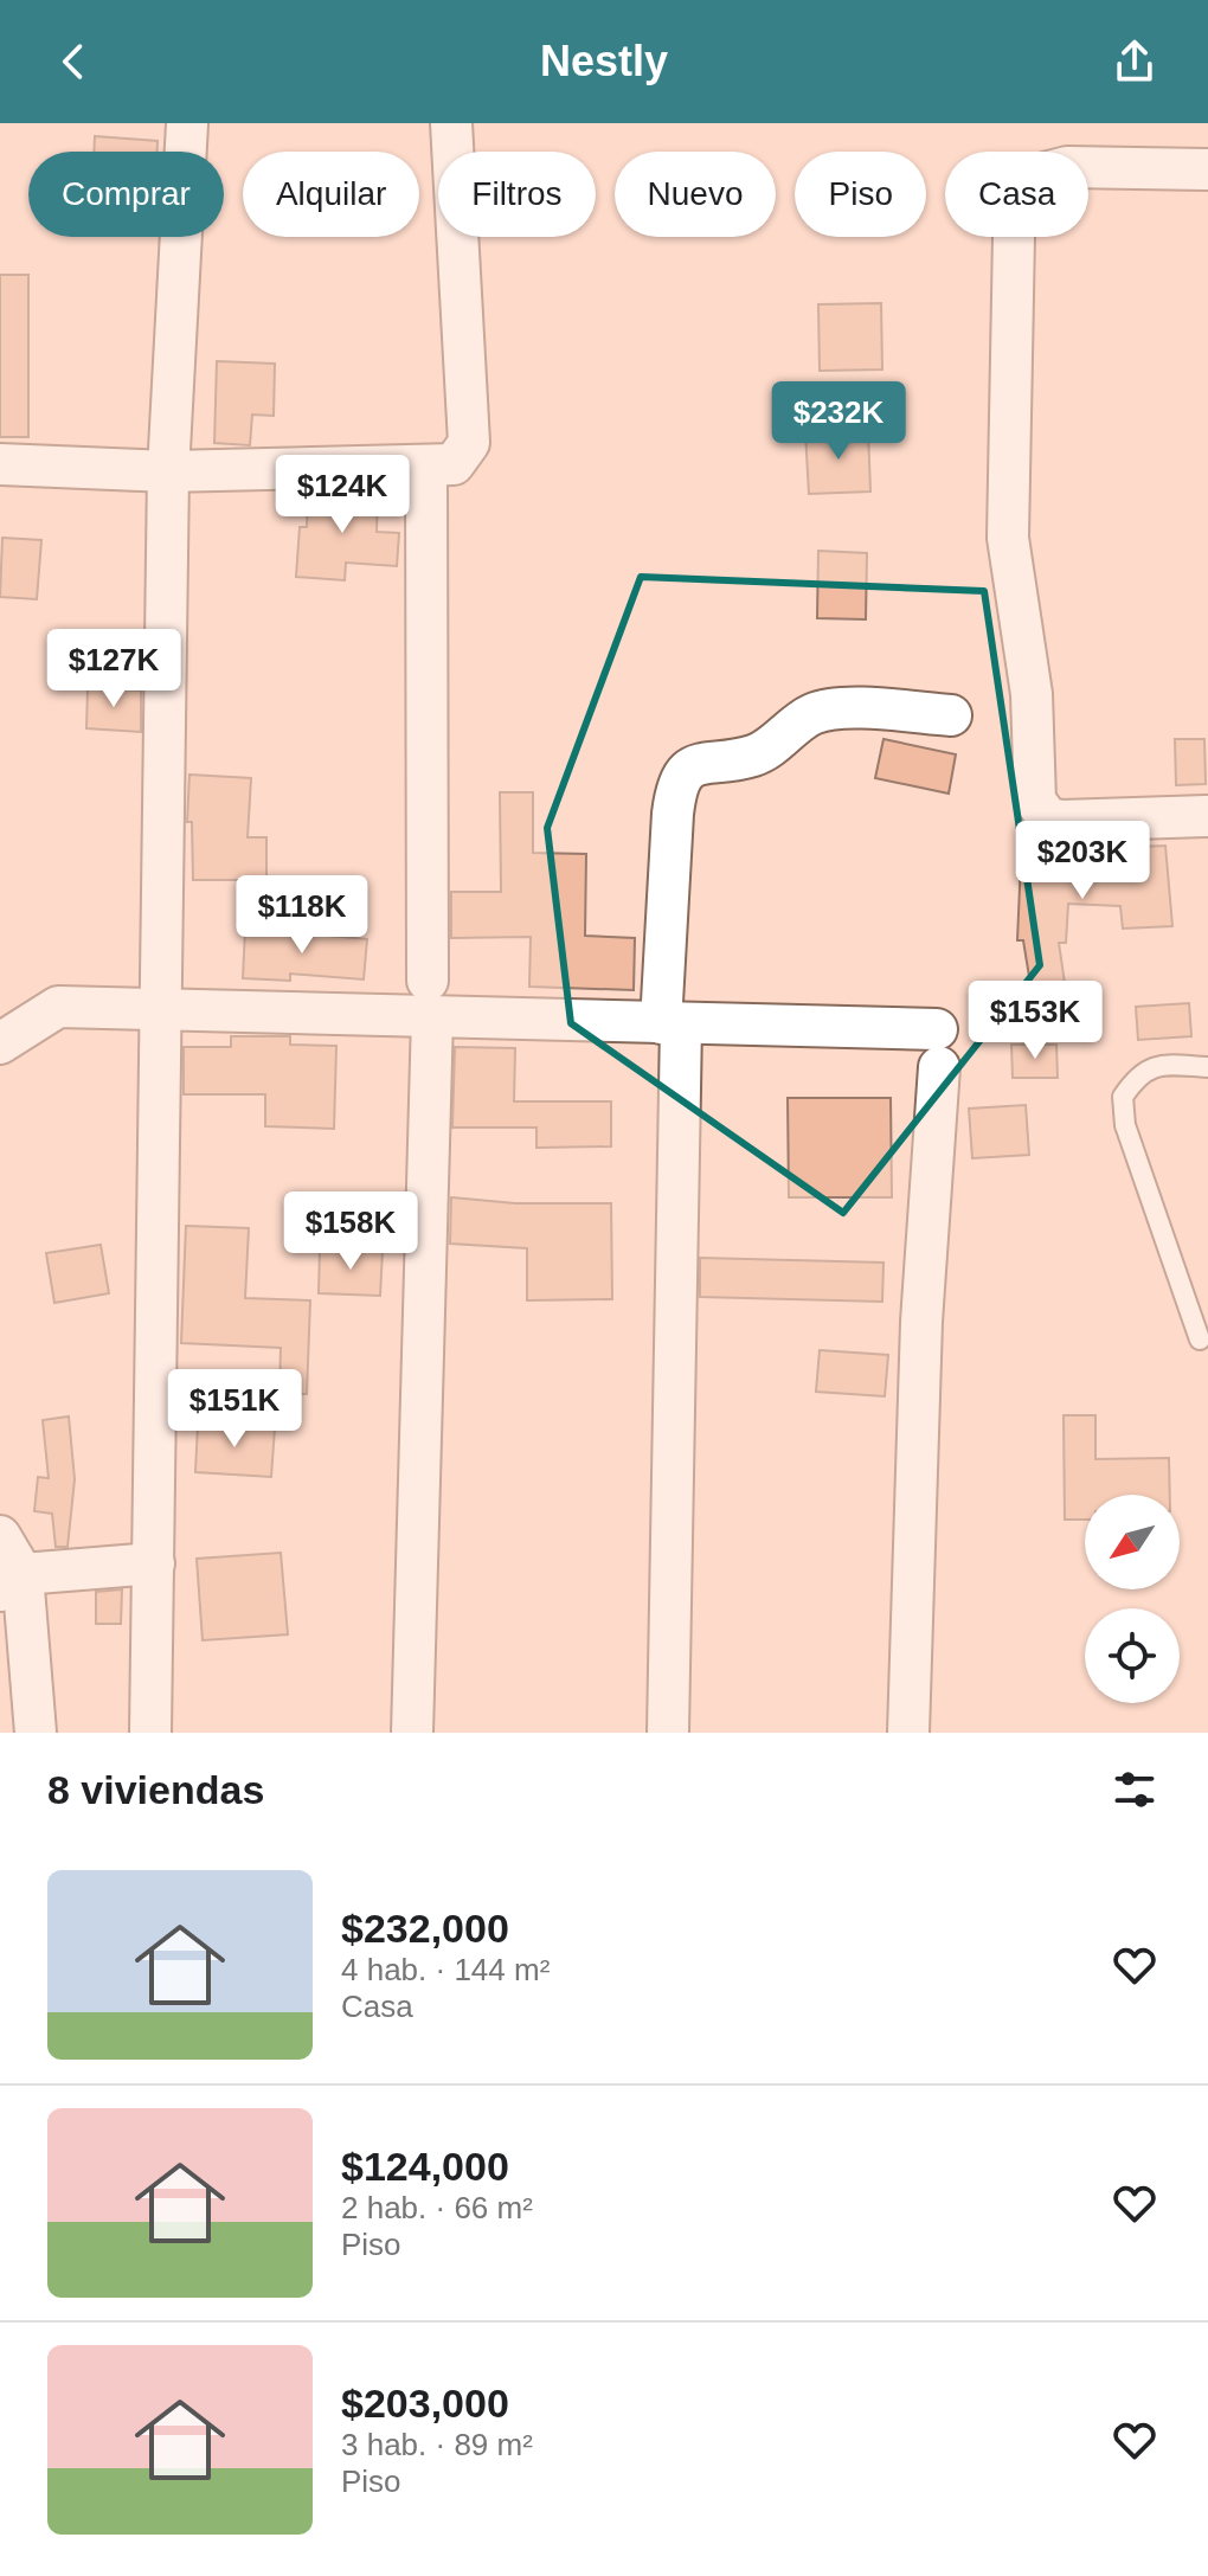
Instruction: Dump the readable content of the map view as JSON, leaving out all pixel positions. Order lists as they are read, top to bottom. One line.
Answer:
{"north":"bottom left","page":{"header":"Nestly","chip":["Comprar","Alquilar","Filtros","Nuevo","Piso","Casa"],"price":["$232K","$124K","$127K","$203K","$118K","$153K","$158K","$151K"],"heading":"8 viviendas","list":[{"name":"$232,000","note":"4 hab. · 144 m² · Casa"},{"name":"$124,000","note":"2 hab. · 66 m² · Piso"},{"name":"$203,000","note":"3 hab. · 89 m² · Piso"}]}}
